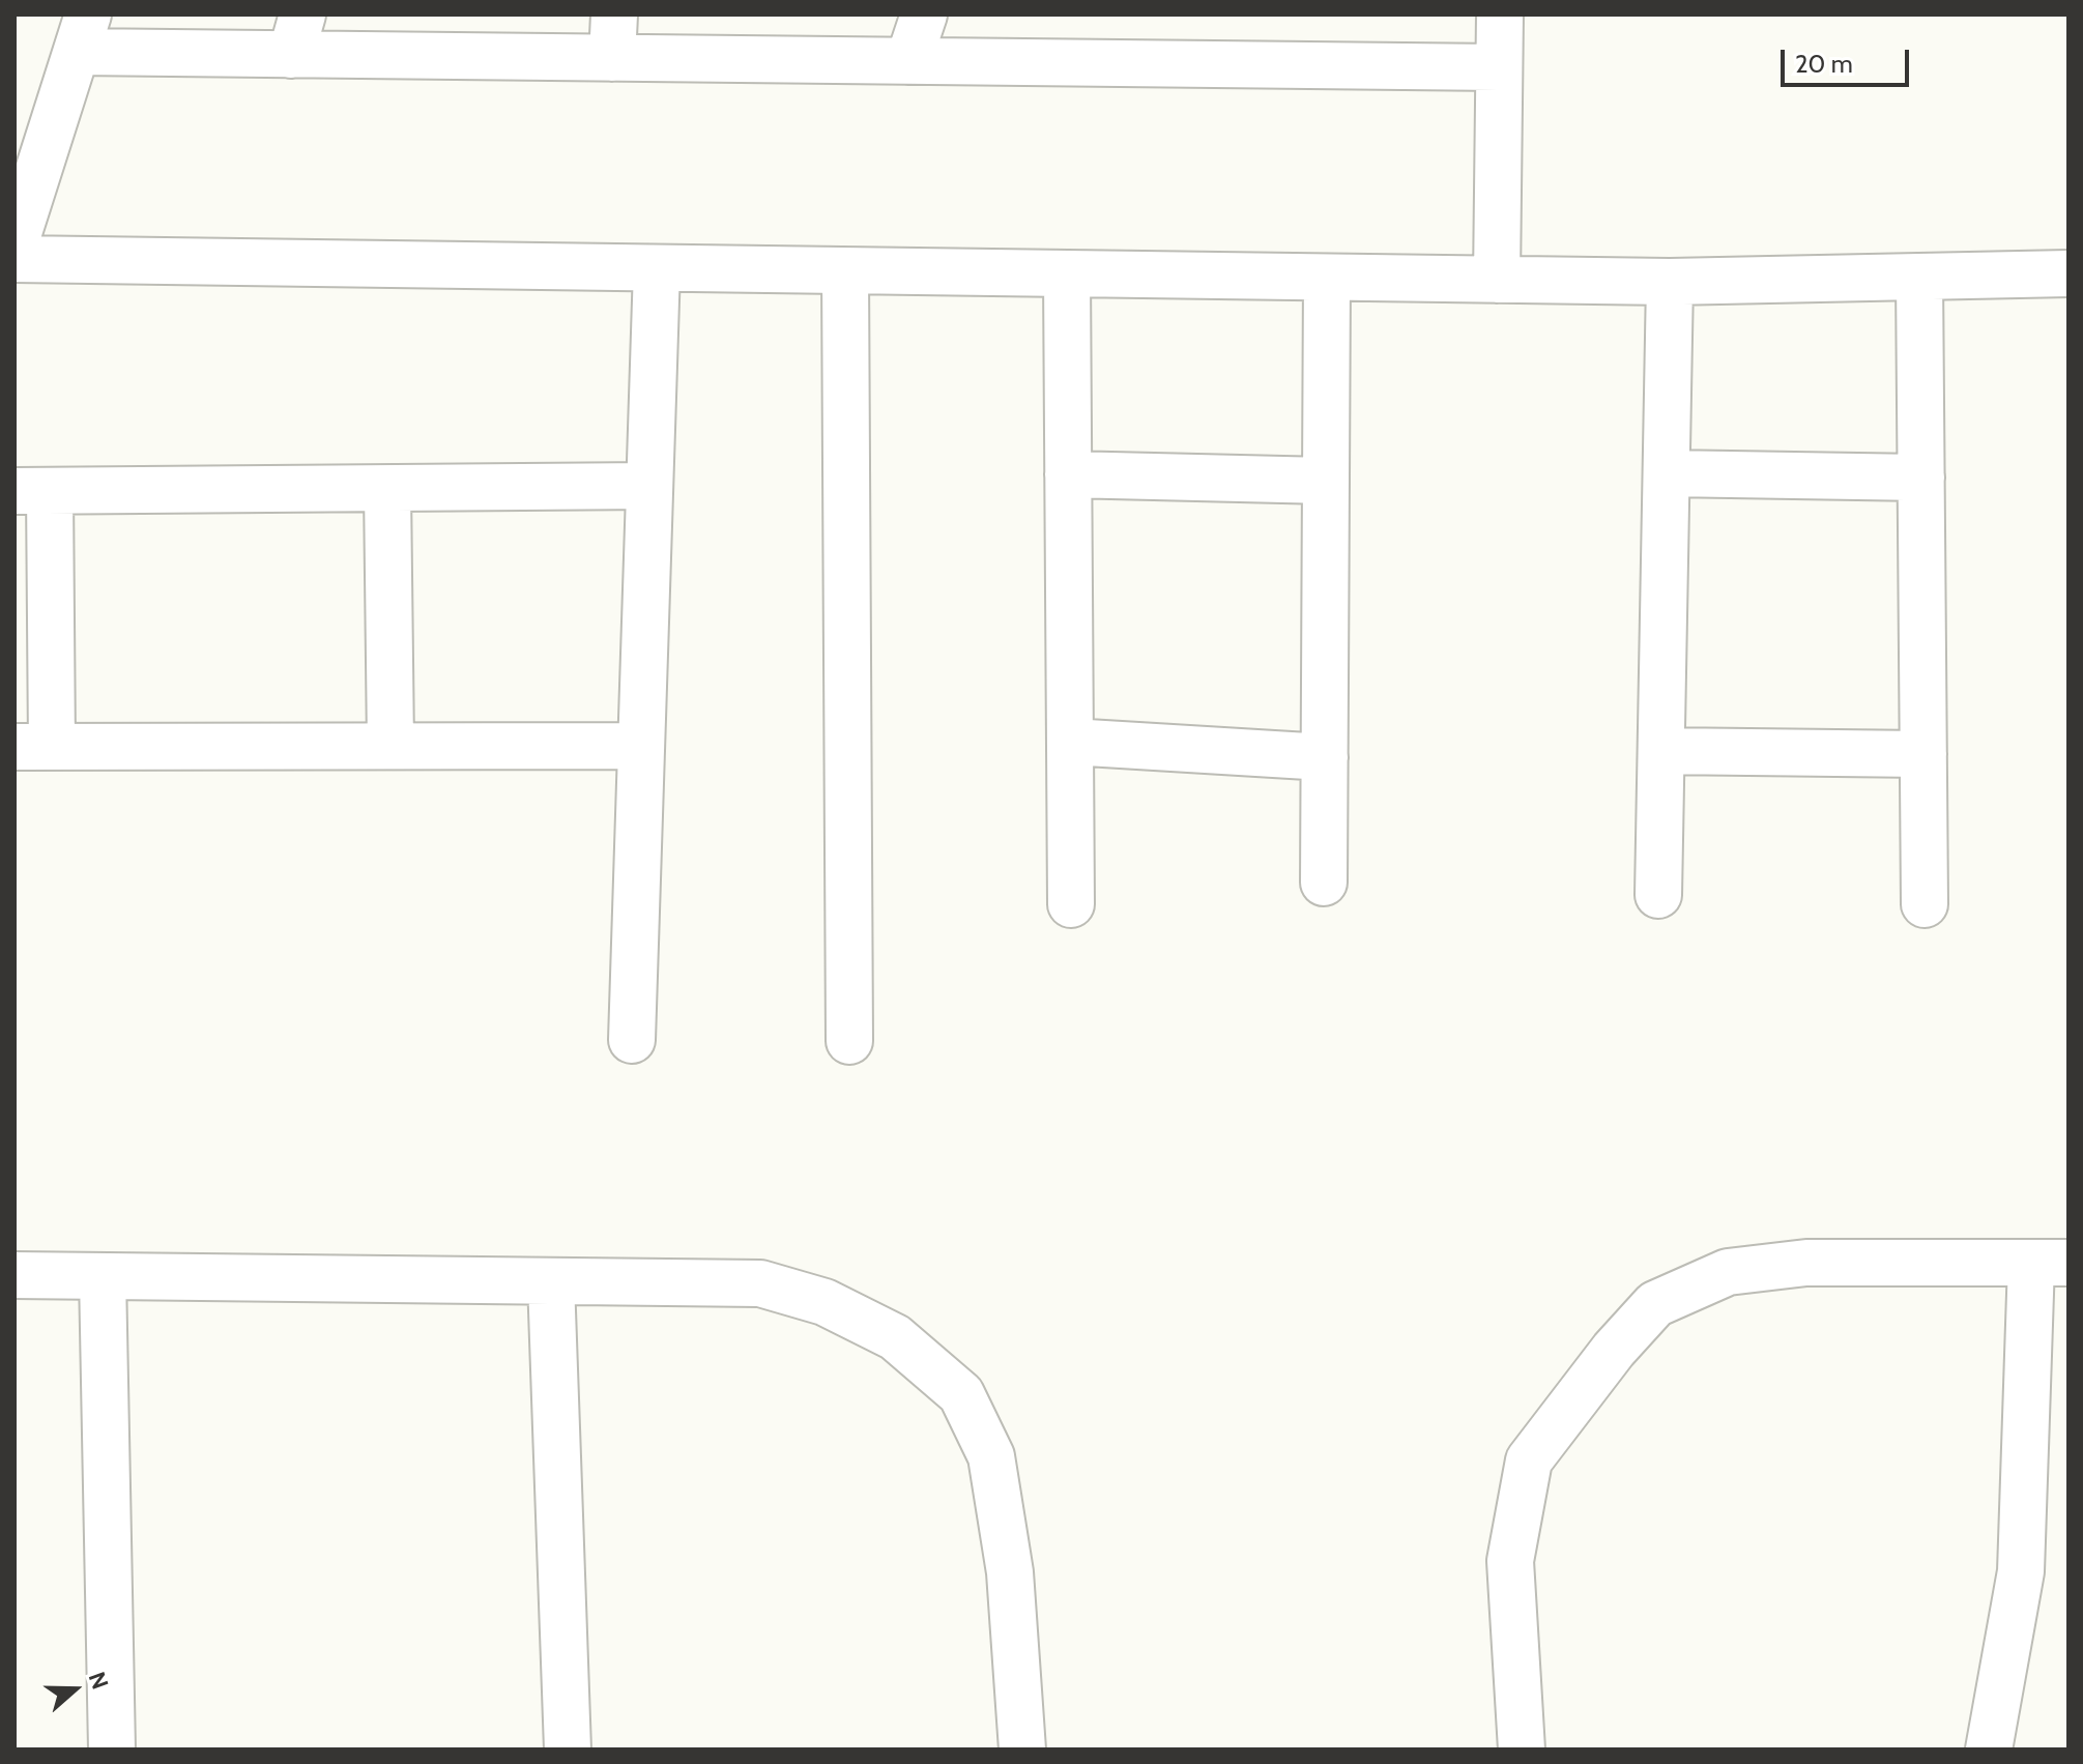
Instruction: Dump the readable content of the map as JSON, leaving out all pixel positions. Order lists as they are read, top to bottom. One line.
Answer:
{"scale_bar":"20 m","north":"right"}
